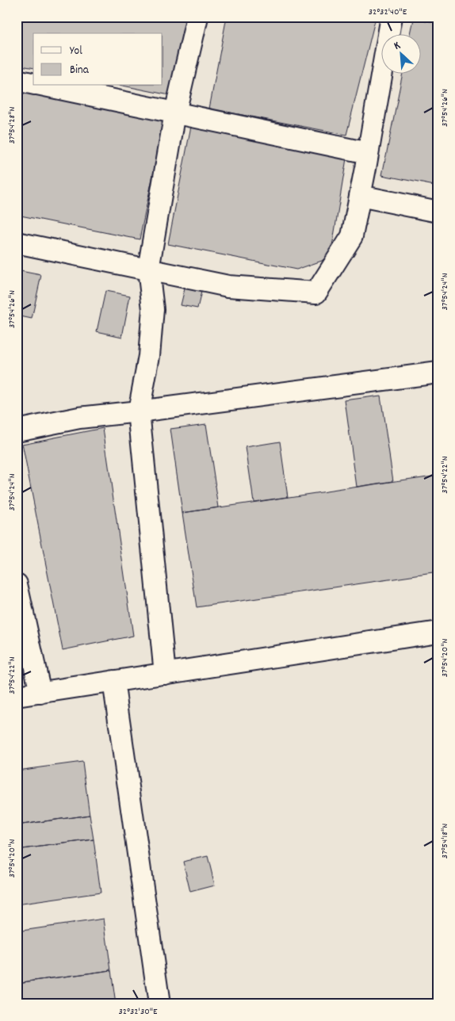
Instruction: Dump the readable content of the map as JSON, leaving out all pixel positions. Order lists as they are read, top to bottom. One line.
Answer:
{"legend":["Yol","Bina"],"north":"top left","coordinates":["32°32'40\"E","37°54'26\"N","37°54'28\"N","37°54'24\"N","37°54'22\"N","37°54'20\"N","37°54'18\"N","32°32'30\"E"]}
